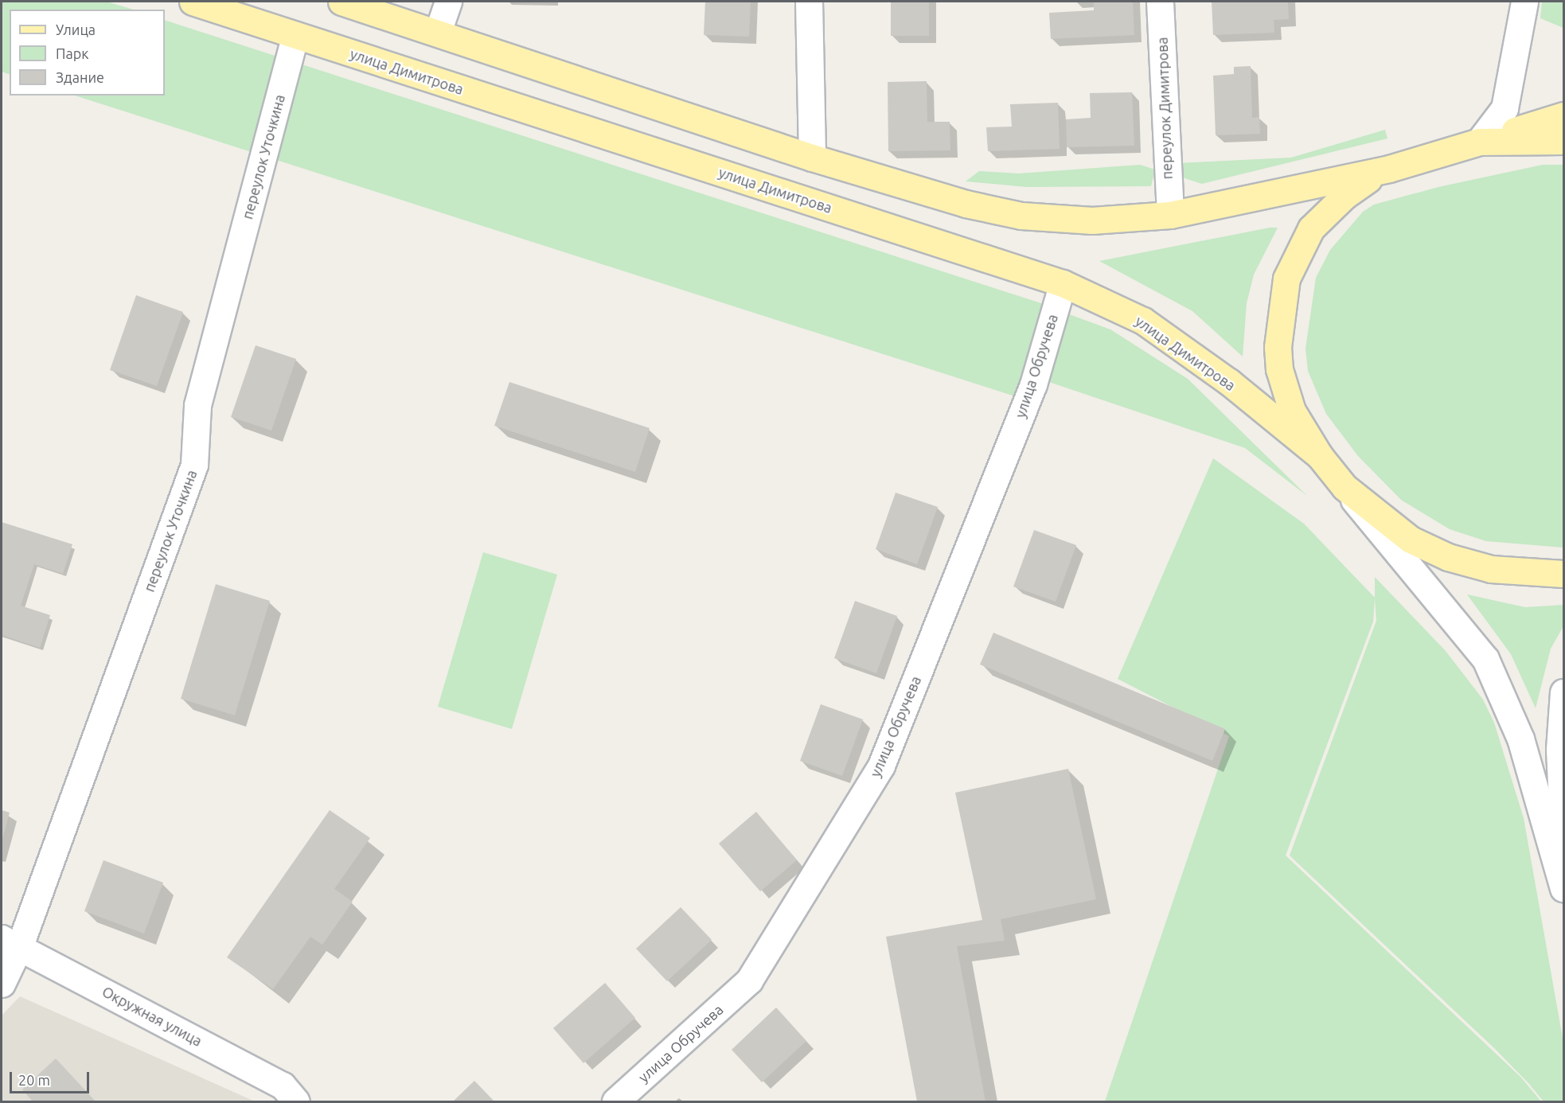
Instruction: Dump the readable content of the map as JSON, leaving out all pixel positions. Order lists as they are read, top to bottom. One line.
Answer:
{"streets":{"main road":["улица Димитрова"],"street":["переулок Димитрова","переулок Уточкина","улица Обручева","Окружная улица"]},"crossings":[["улица Димитрова","переулок Димитрова"],["улица Димитрова","переулок Уточкина"],["улица Димитрова","улица Обручева"],["переулок Уточкина","Окружная улица"]],"legend":["Улица","Парк","Здание"],"scale_bar":"20 m"}
